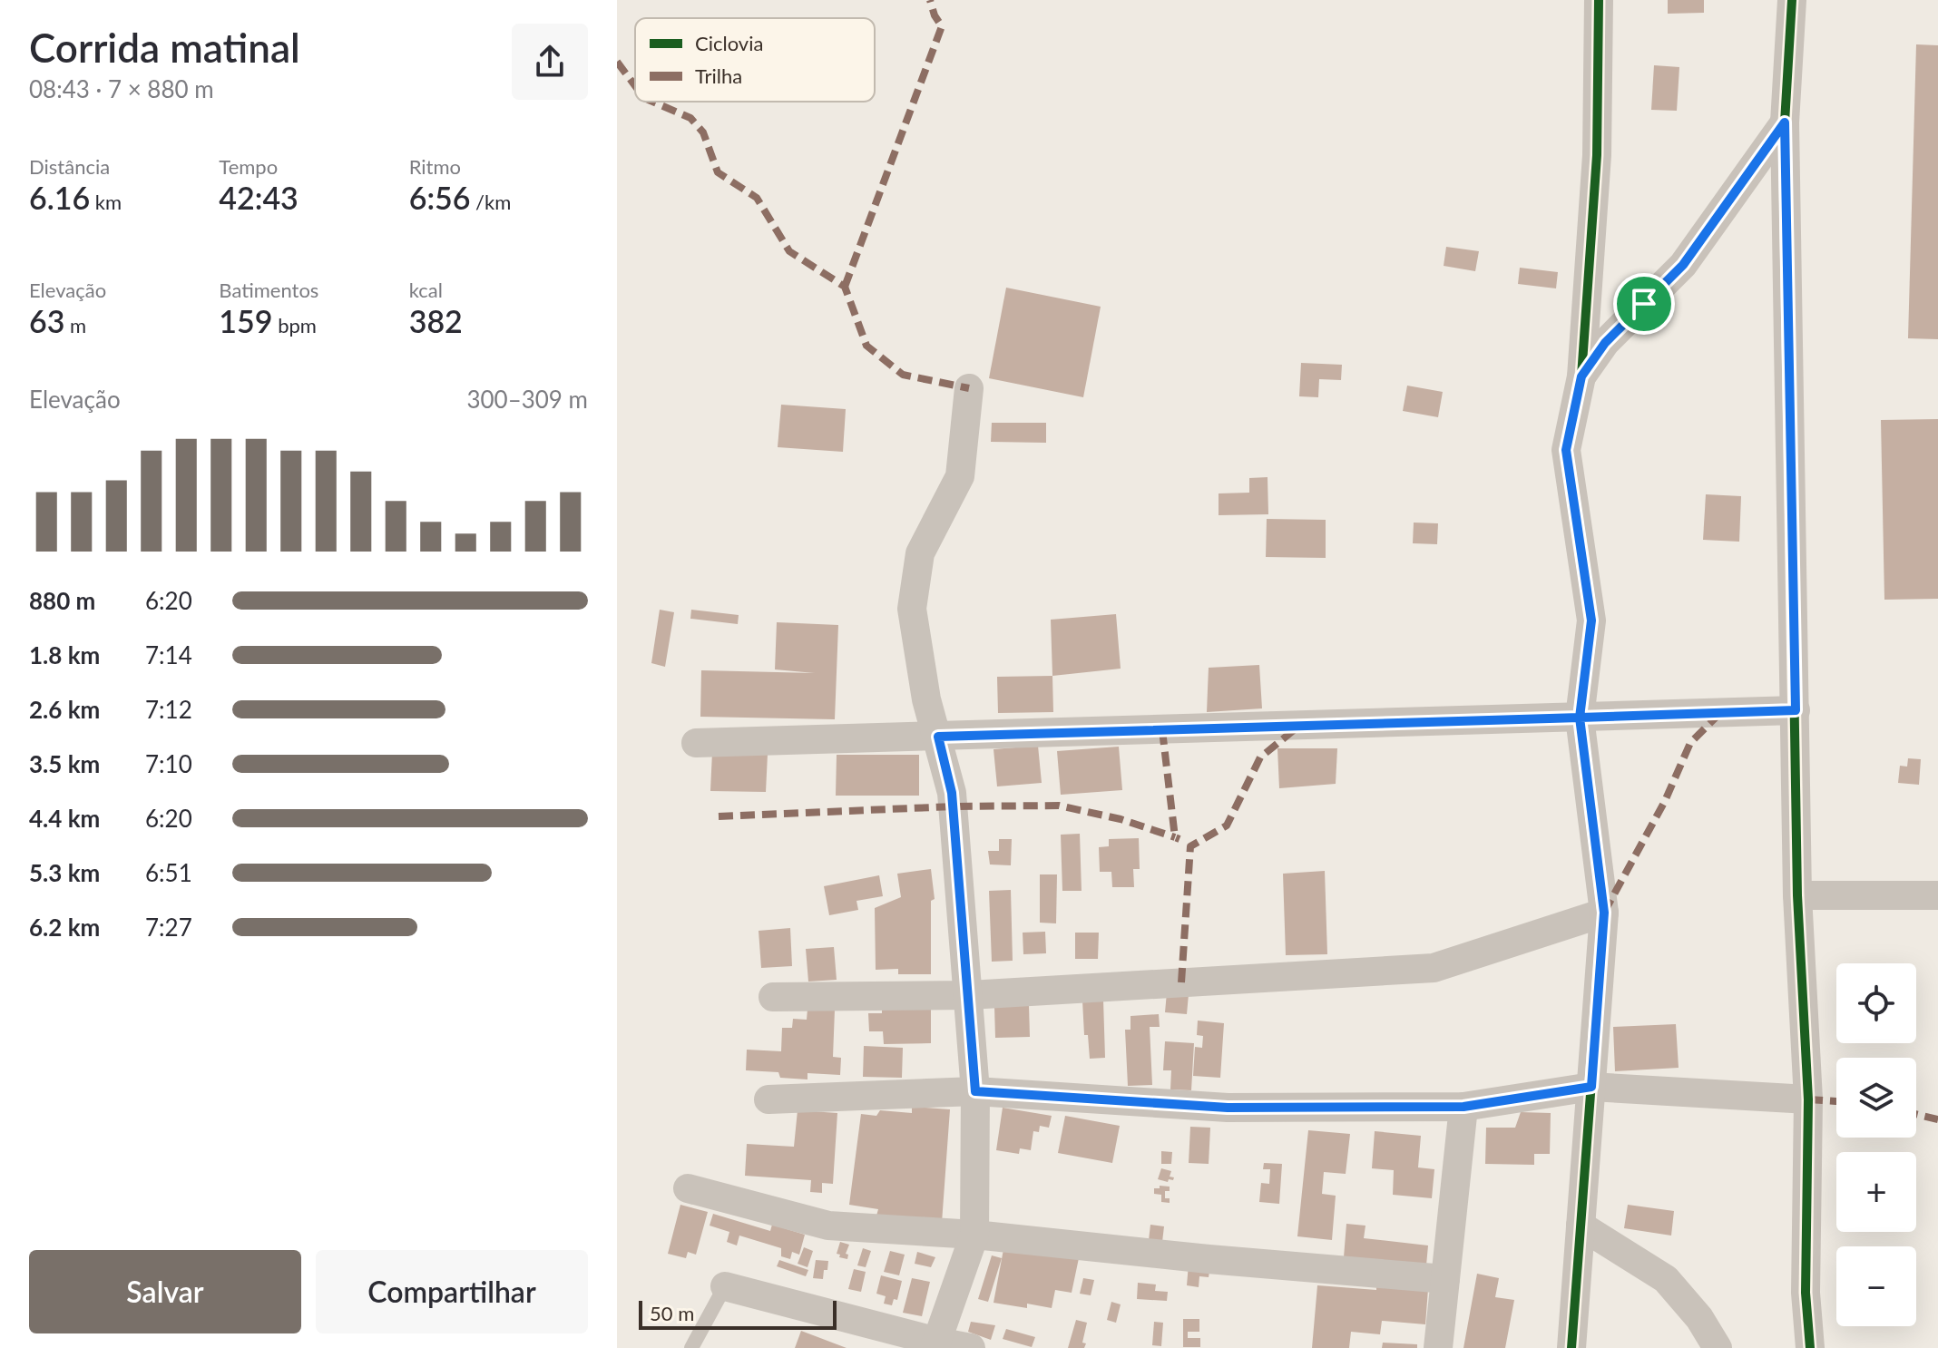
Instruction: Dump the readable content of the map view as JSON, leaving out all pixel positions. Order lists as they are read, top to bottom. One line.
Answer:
{"legend":["Ciclovia","Trilha"],"scale_bar":"50 m","page":{"heading":["Corrida matinal","08:43 · 7 × 880 m"],"stats":[["Distância","6.16 km"],["Tempo","42:43"],["Ritmo","6:56 /km"],["Elevação","63 m"],["Batimentos","159 bpm"],["kcal","382"]],"chart":["Elevação","300–309 m"],"list":[{"name":"880 m","note":"6:20"},{"name":"1.8 km","note":"7:14"},{"name":"2.6 km","note":"7:12"},{"name":"3.5 km","note":"7:10"},{"name":"4.4 km","note":"6:20"},{"name":"5.3 km","note":"6:51"},{"name":"6.2 km","note":"7:27"}],"map_buttons":["+","−"],"buttons":["Salvar","Compartilhar"],"scale":"50 m"}}
